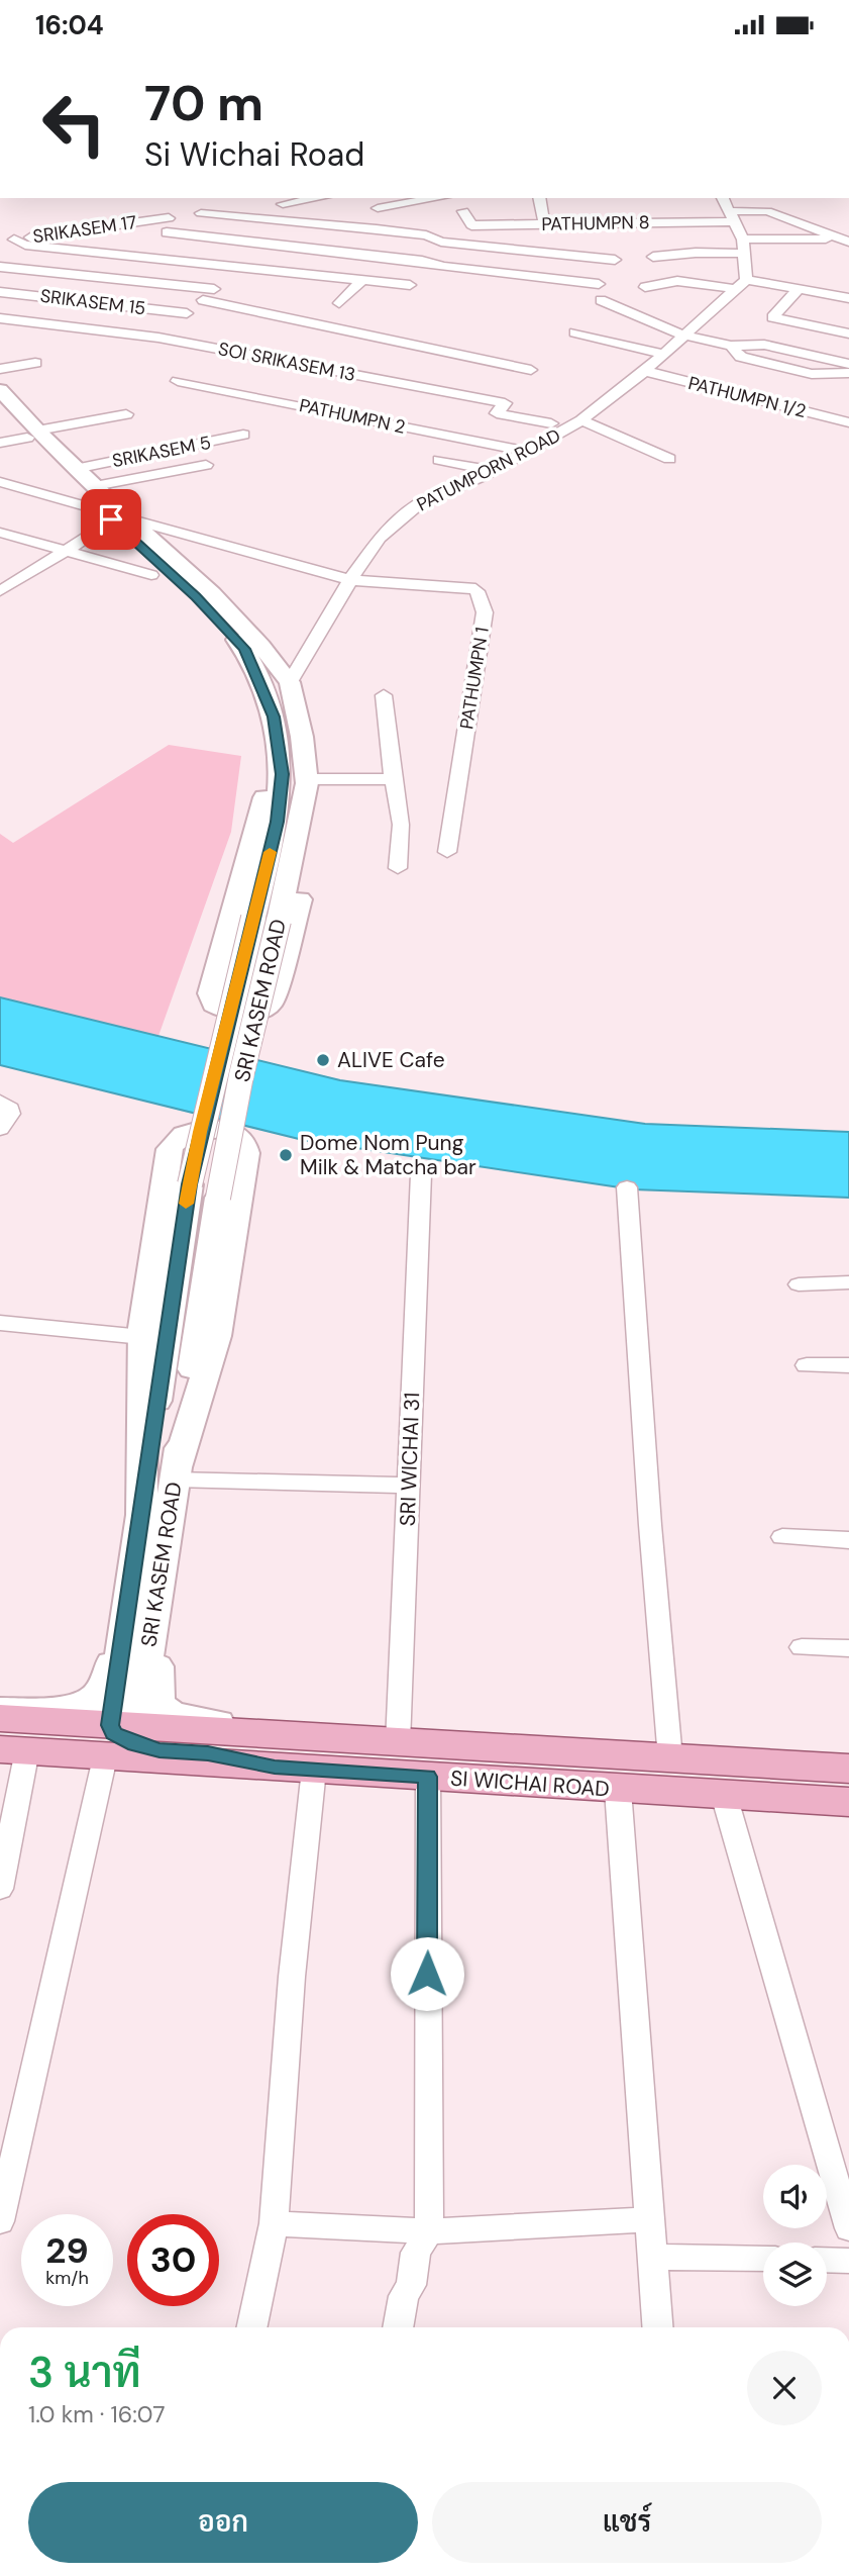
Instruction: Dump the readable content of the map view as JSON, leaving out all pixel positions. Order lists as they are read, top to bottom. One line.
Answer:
{"streets":{"main road":["SRI KASEM ROAD","SI WICHAI ROAD"],"street":["PATHUMPN 8","SRIKASEM 17","SRIKASEM 15","SOI SRIKASEM 13","PATHUMPN 1/2","PATHUMPN 2","SRIKASEM 5","PATUMPORN ROAD","PATHUMPN 1","SRI WICHAI 31"]},"crossings":[["PATHUMPN 1/2","PATUMPORN ROAD"],["PATHUMPN 2","PATUMPORN ROAD"],["SRIKASEM 5","SRI KASEM ROAD"],["PATUMPORN ROAD","PATHUMPN 1"],["PATUMPORN ROAD","SRI KASEM ROAD"],["SRI KASEM ROAD","SI WICHAI ROAD"],["SRI WICHAI 31","SI WICHAI ROAD"]],"places":["ALIVE Cafe","Dome Nom Pung Milk & Matcha bar"],"page":{"status":"16:04","turn":["70 m","Si Wichai Road"],"speed":"29 km/h","limit":"30","heading":["3 นาที","1.0 km · 16:07"],"buttons":["ออก","แชร์"]}}
